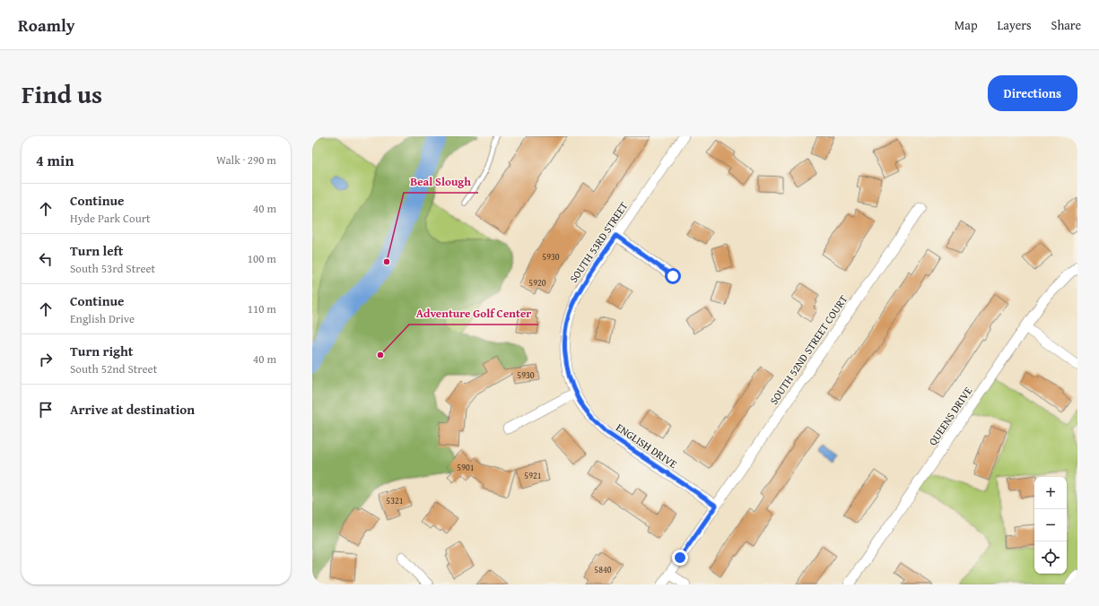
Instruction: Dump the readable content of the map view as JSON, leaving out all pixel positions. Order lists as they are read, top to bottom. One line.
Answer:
{"streets":{"street":["SOUTH 53RD STREET","SOUTH 52ND STREET COURT","QUEENS DRIVE","ENGLISH DRIVE"]},"crossings":[["SOUTH 53RD STREET","ENGLISH DRIVE"],["SOUTH 52ND STREET COURT","ENGLISH DRIVE"]],"places":["Beal Slough","Adventure Golf Center"],"house_numbers":["5930","5920","5930","5901","5921","5321","5840"],"page":{"header":"Roamly","nav":["Map","Layers","Share"],"title":"Find us","buttons":"Directions","heading":["4 min","Walk · 290 m"],"list":[["Continue","Hyde Park Court","40 m"],["Turn left","South 53rd Street","100 m"],["Continue","English Drive","110 m"],["Turn right","South 52nd Street","40 m"],"Arrive at destination"],"map_buttons":["+","−"]}}
